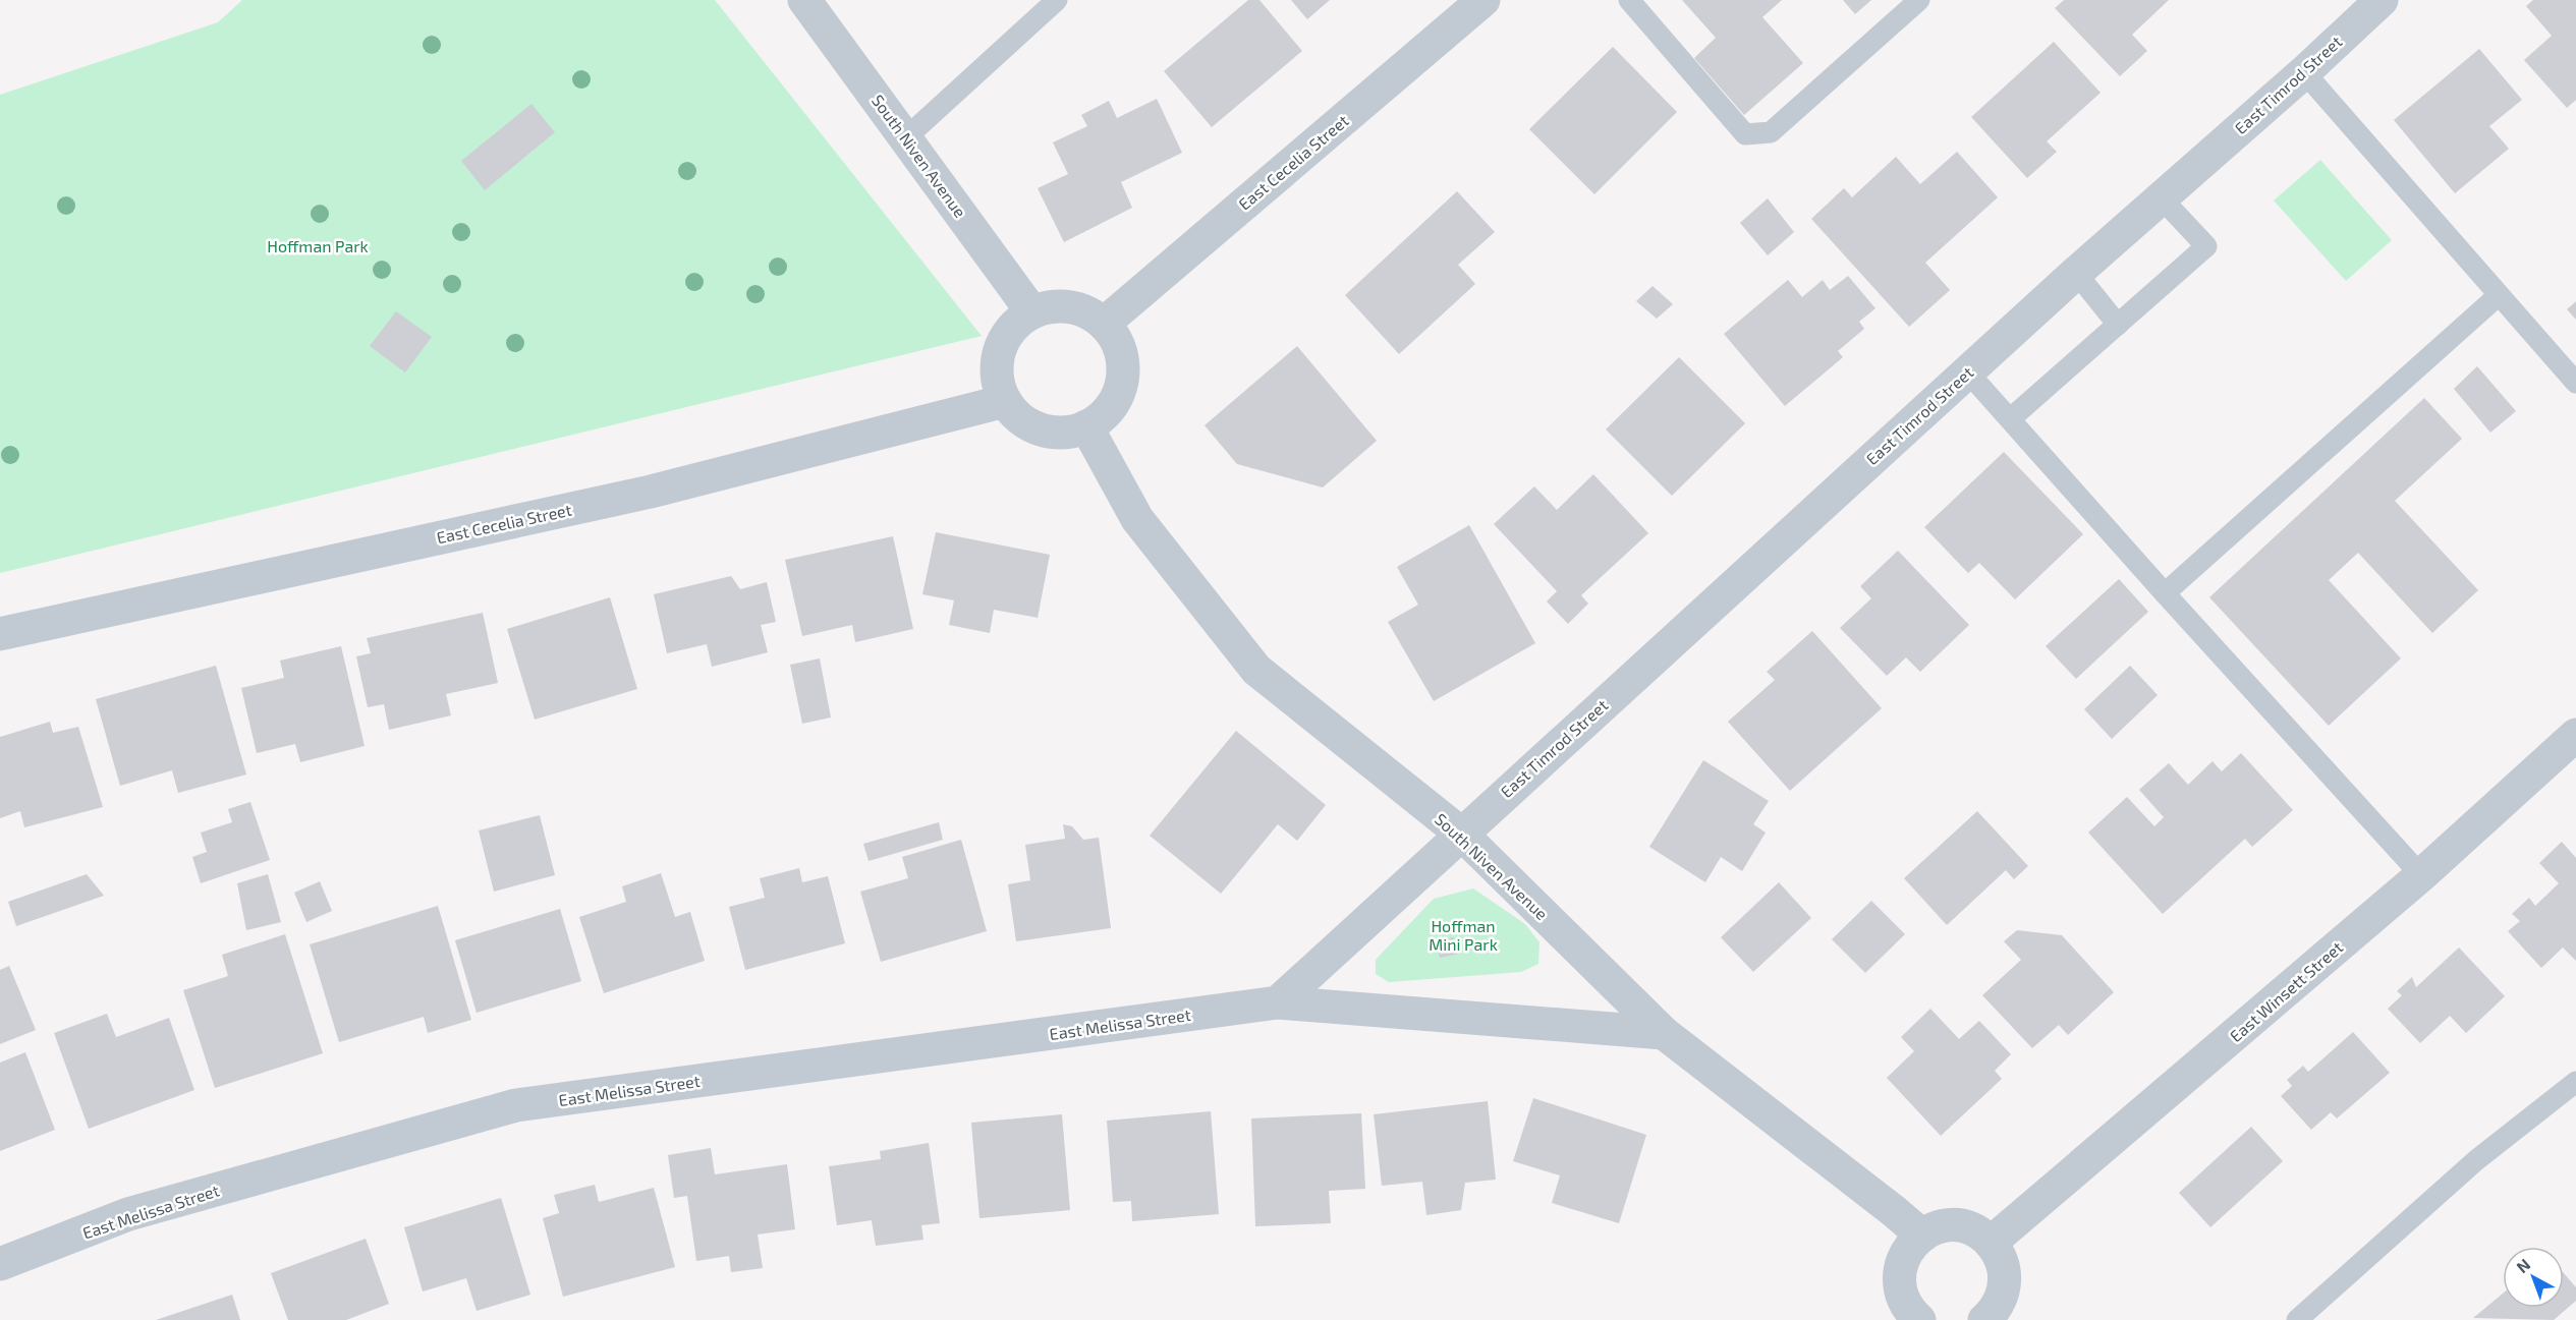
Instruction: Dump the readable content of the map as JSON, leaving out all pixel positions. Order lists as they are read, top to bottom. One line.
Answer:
{"streets":{"street":["East Timrod Street","South Niven Avenue","East Cecelia Street","East Winsett Street","East Melissa Street"]},"crossings":[["East Timrod Street","South Niven Avenue"],["South Niven Avenue","East Cecelia Street"],["South Niven Avenue","East Melissa Street"]],"parks":["Hoffman Park","Hoffman Mini Park"],"north":"top left"}
